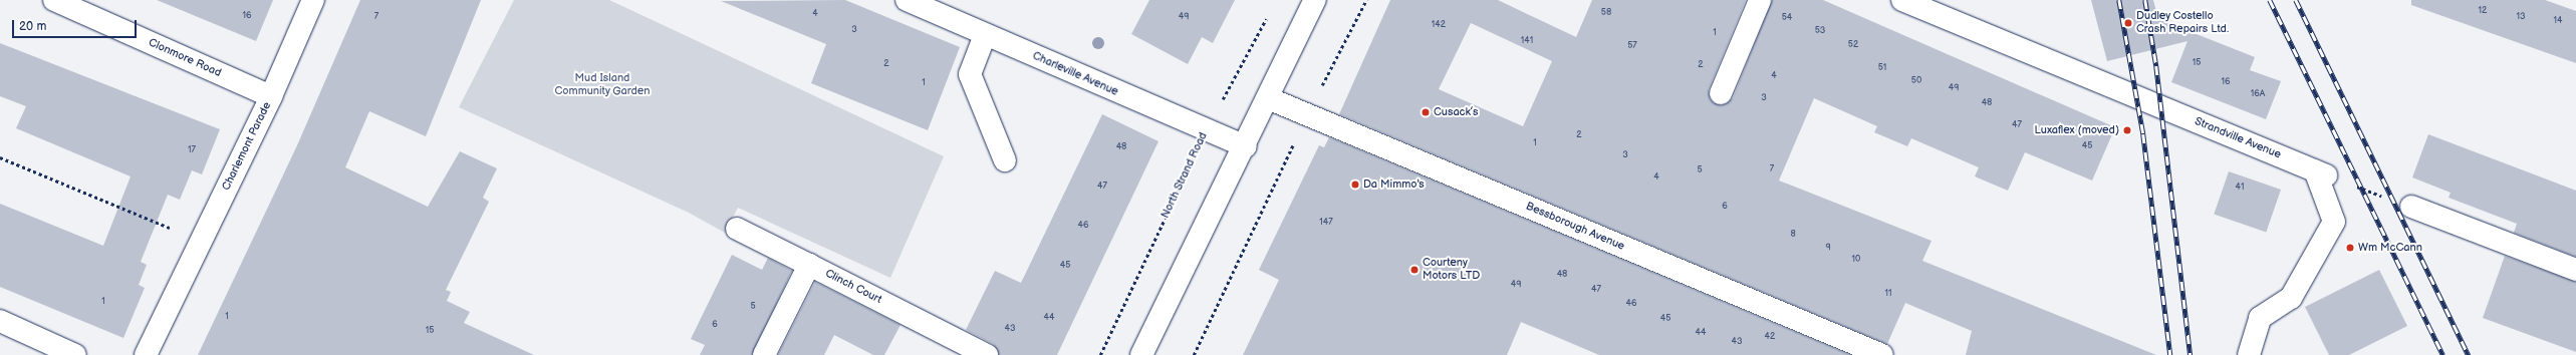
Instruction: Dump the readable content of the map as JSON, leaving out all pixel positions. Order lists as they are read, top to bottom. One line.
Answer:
{"streets":{"street":["Clonmore Road","Charleville Avenue","Strandville Avenue","Charlemont Parade","Bessborough Avenue","Clinch Court"],"path":["North Strand Road"]},"crossings":[["Clonmore Road","Charlemont Parade"],["Charleville Avenue","North Strand Road"]],"parks":["Mud Island Community Garden"],"places":["Dudley Costello Crash Repairs Ltd.","Cusack’s","Luxaflex (moved)","Da Mimmo's","Wm McCann","Courteny Motors LTD"],"house_numbers":["12","58","4","16","7","49","13","54","14","142","3","53","1","141","52","57","15","2","2","51","4","50","16","1","49","16A","3","48","47","2","1","45","48","17","3","7","5","4","47","41","6","147","46","8","9","10","45","48","49","47","11","1","46","5","1","44","45","6","43","15","44","42","43"],"scale_bar":"20 m"}
